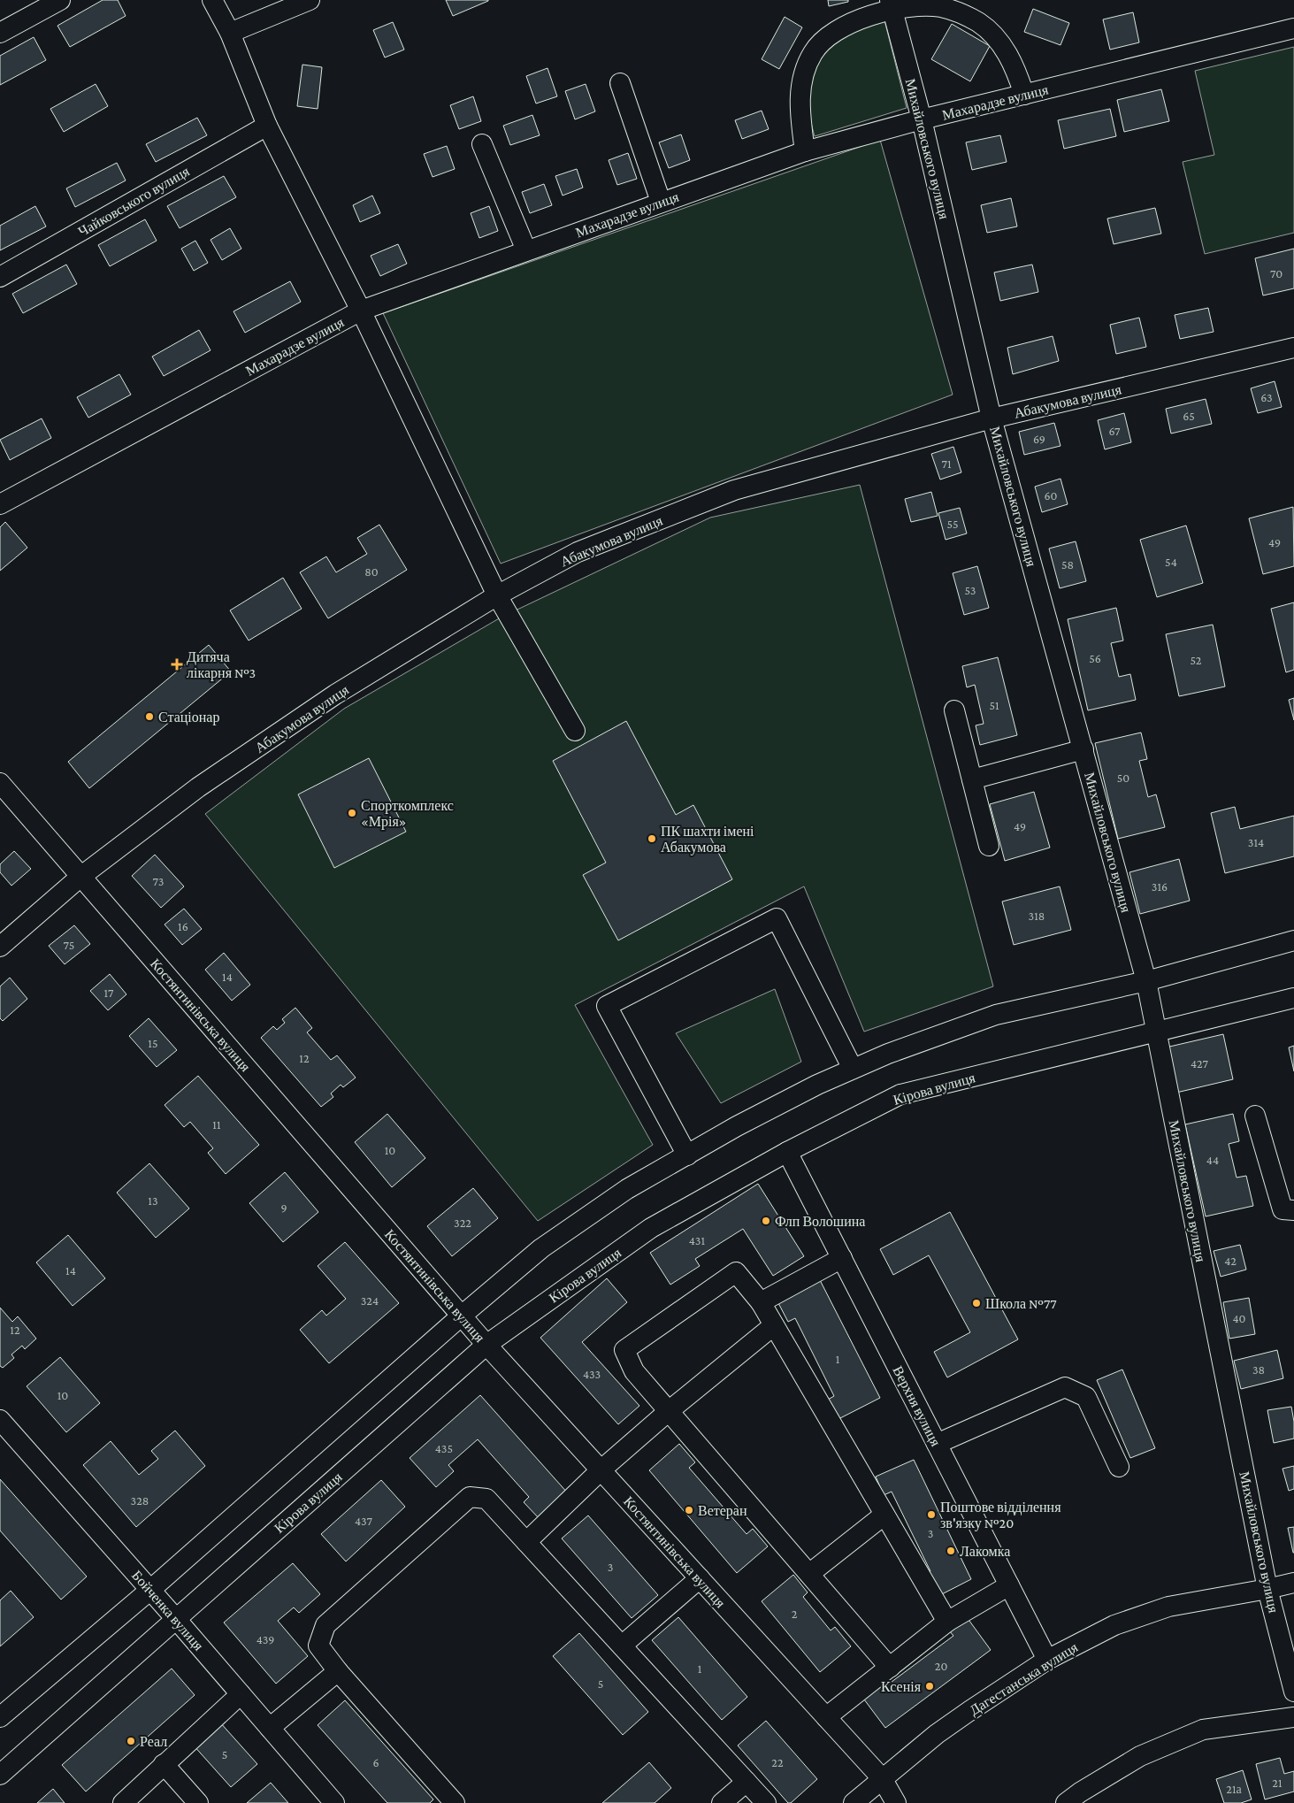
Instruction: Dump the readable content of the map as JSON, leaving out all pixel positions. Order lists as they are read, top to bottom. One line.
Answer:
{"streets":{"street":["Махарадзе вулиця","Михайловського вулиця","Чайковського вулиця","Абакумова вулиця","Костянтинівська вулиця","Кірова вулиця","Верхня вулиця","Бойченка вулиця","Дагестанська вулиця"]},"crossings":[["Махарадзе вулиця","Михайловського вулиця"],["Михайловського вулиця","Абакумова вулиця"],["Михайловського вулиця","Кірова вулиця"],["Михайловського вулиця","Дагестанська вулиця"],["Абакумова вулиця","Костянтинівська вулиця"],["Костянтинівська вулиця","Кірова вулиця"],["Костянтинівська вулиця","Дагестанська вулиця"],["Кірова вулиця","Верхня вулиця"],["Кірова вулиця","Бойченка вулиця"],["Верхня вулиця","Дагестанська вулиця"]],"places":{"health":["Дитяча лікарня №3"],"other":["Стаціонар","Спорткомплекс «Мрія»","ПК шахти імені Абакумова","Флп Волошина","Школа №77","Ветеран","Поштове відділення зв'язку №20","Лакомка","Ксенія","Реал"]},"house_numbers":["70","63","65","67","69","71","60","55","49","54","58","80","53","56","52","51","50","49","314","73","316","318","16","75","14","17","15","12","427","11","10","44","13","9","322","431","42","14","324","40","12","1","38","433","10","435","328","437","3","3","2","439","20","1","5","5","6","22","21","21а"]}
